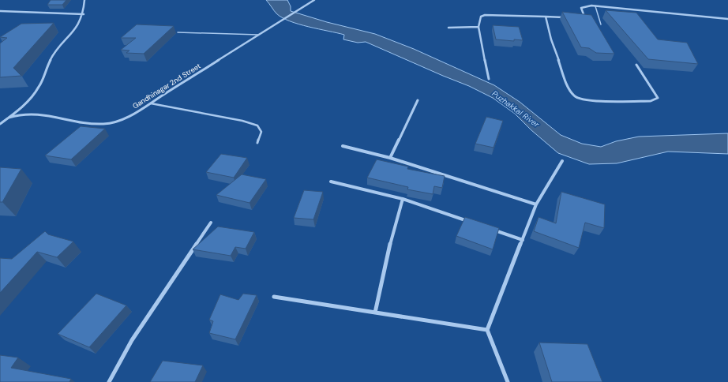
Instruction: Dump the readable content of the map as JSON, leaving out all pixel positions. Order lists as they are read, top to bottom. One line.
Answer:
{"streets":{"street":["Gandhinagar 2nd Street"]},"water":["Puzhakkal River"]}
